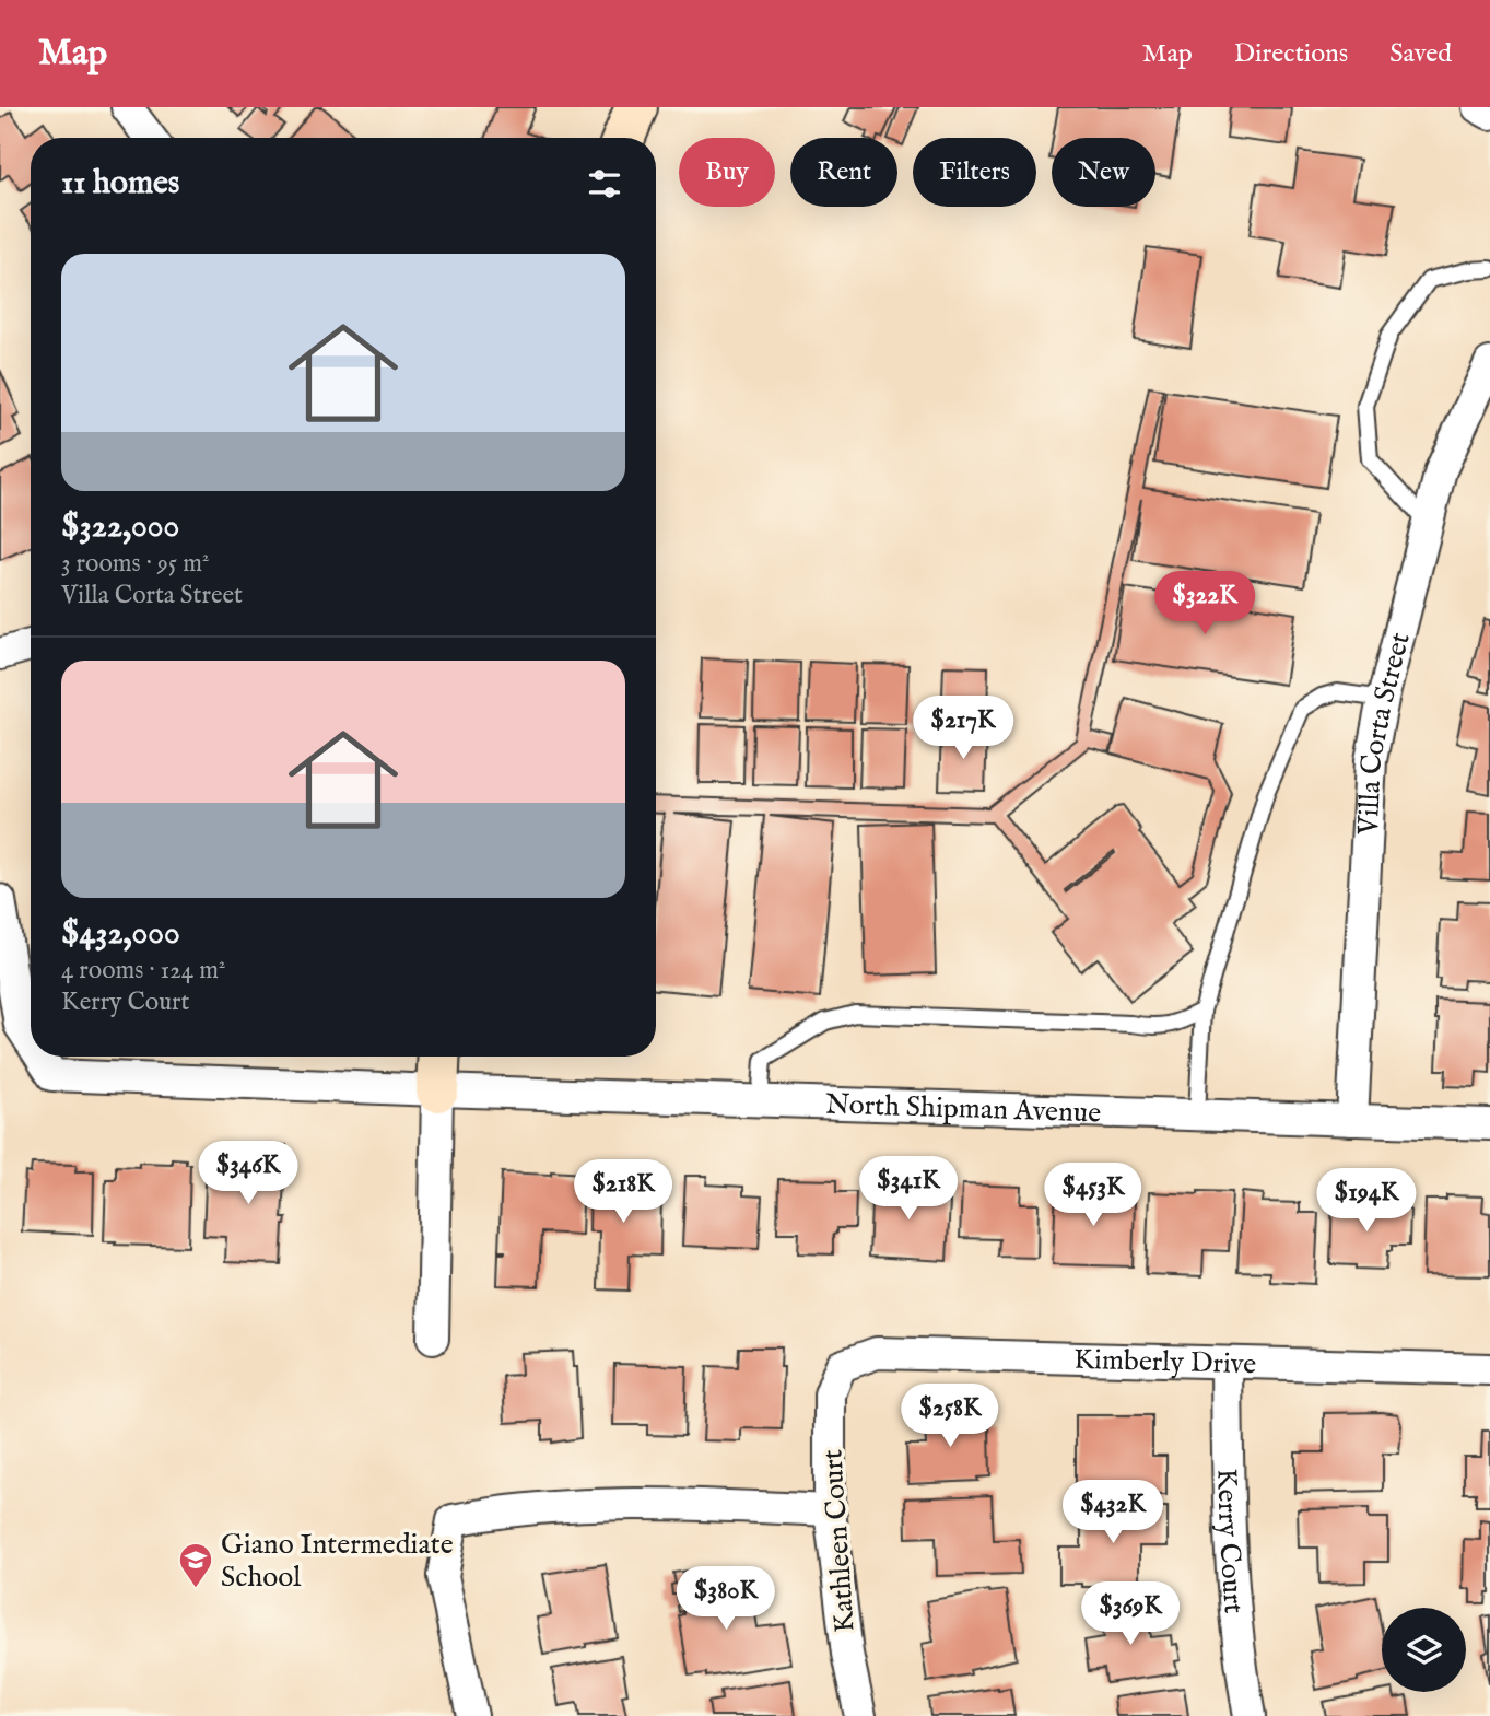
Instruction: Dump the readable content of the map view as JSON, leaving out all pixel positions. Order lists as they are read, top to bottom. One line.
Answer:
{"streets":{"street":["Villa Corta Street","North Shipman Avenue","Kimberly Drive","Kerry Court","Kathleen Court"]},"crossings":[["Villa Corta Street","North Shipman Avenue"],["Kimberly Drive","Kerry Court"],["Kimberly Drive","Kathleen Court"]],"places":{"school or university":["Giano Intermediate School"]},"page":{"header":"Map","nav":["Map","Directions","Saved"],"chip":["Buy","Rent","Filters","New"],"heading":"11 homes","list":[{"name":"$322,000","note":"3 rooms · 95 m² · Villa Corta Street"},{"name":"$432,000","note":"4 rooms · 124 m² · Kerry Court"}],"price":["$322K","$217K","$346K","$341K","$218K","$453K","$194K","$258K","$432K","$380K","$369K"]}}
